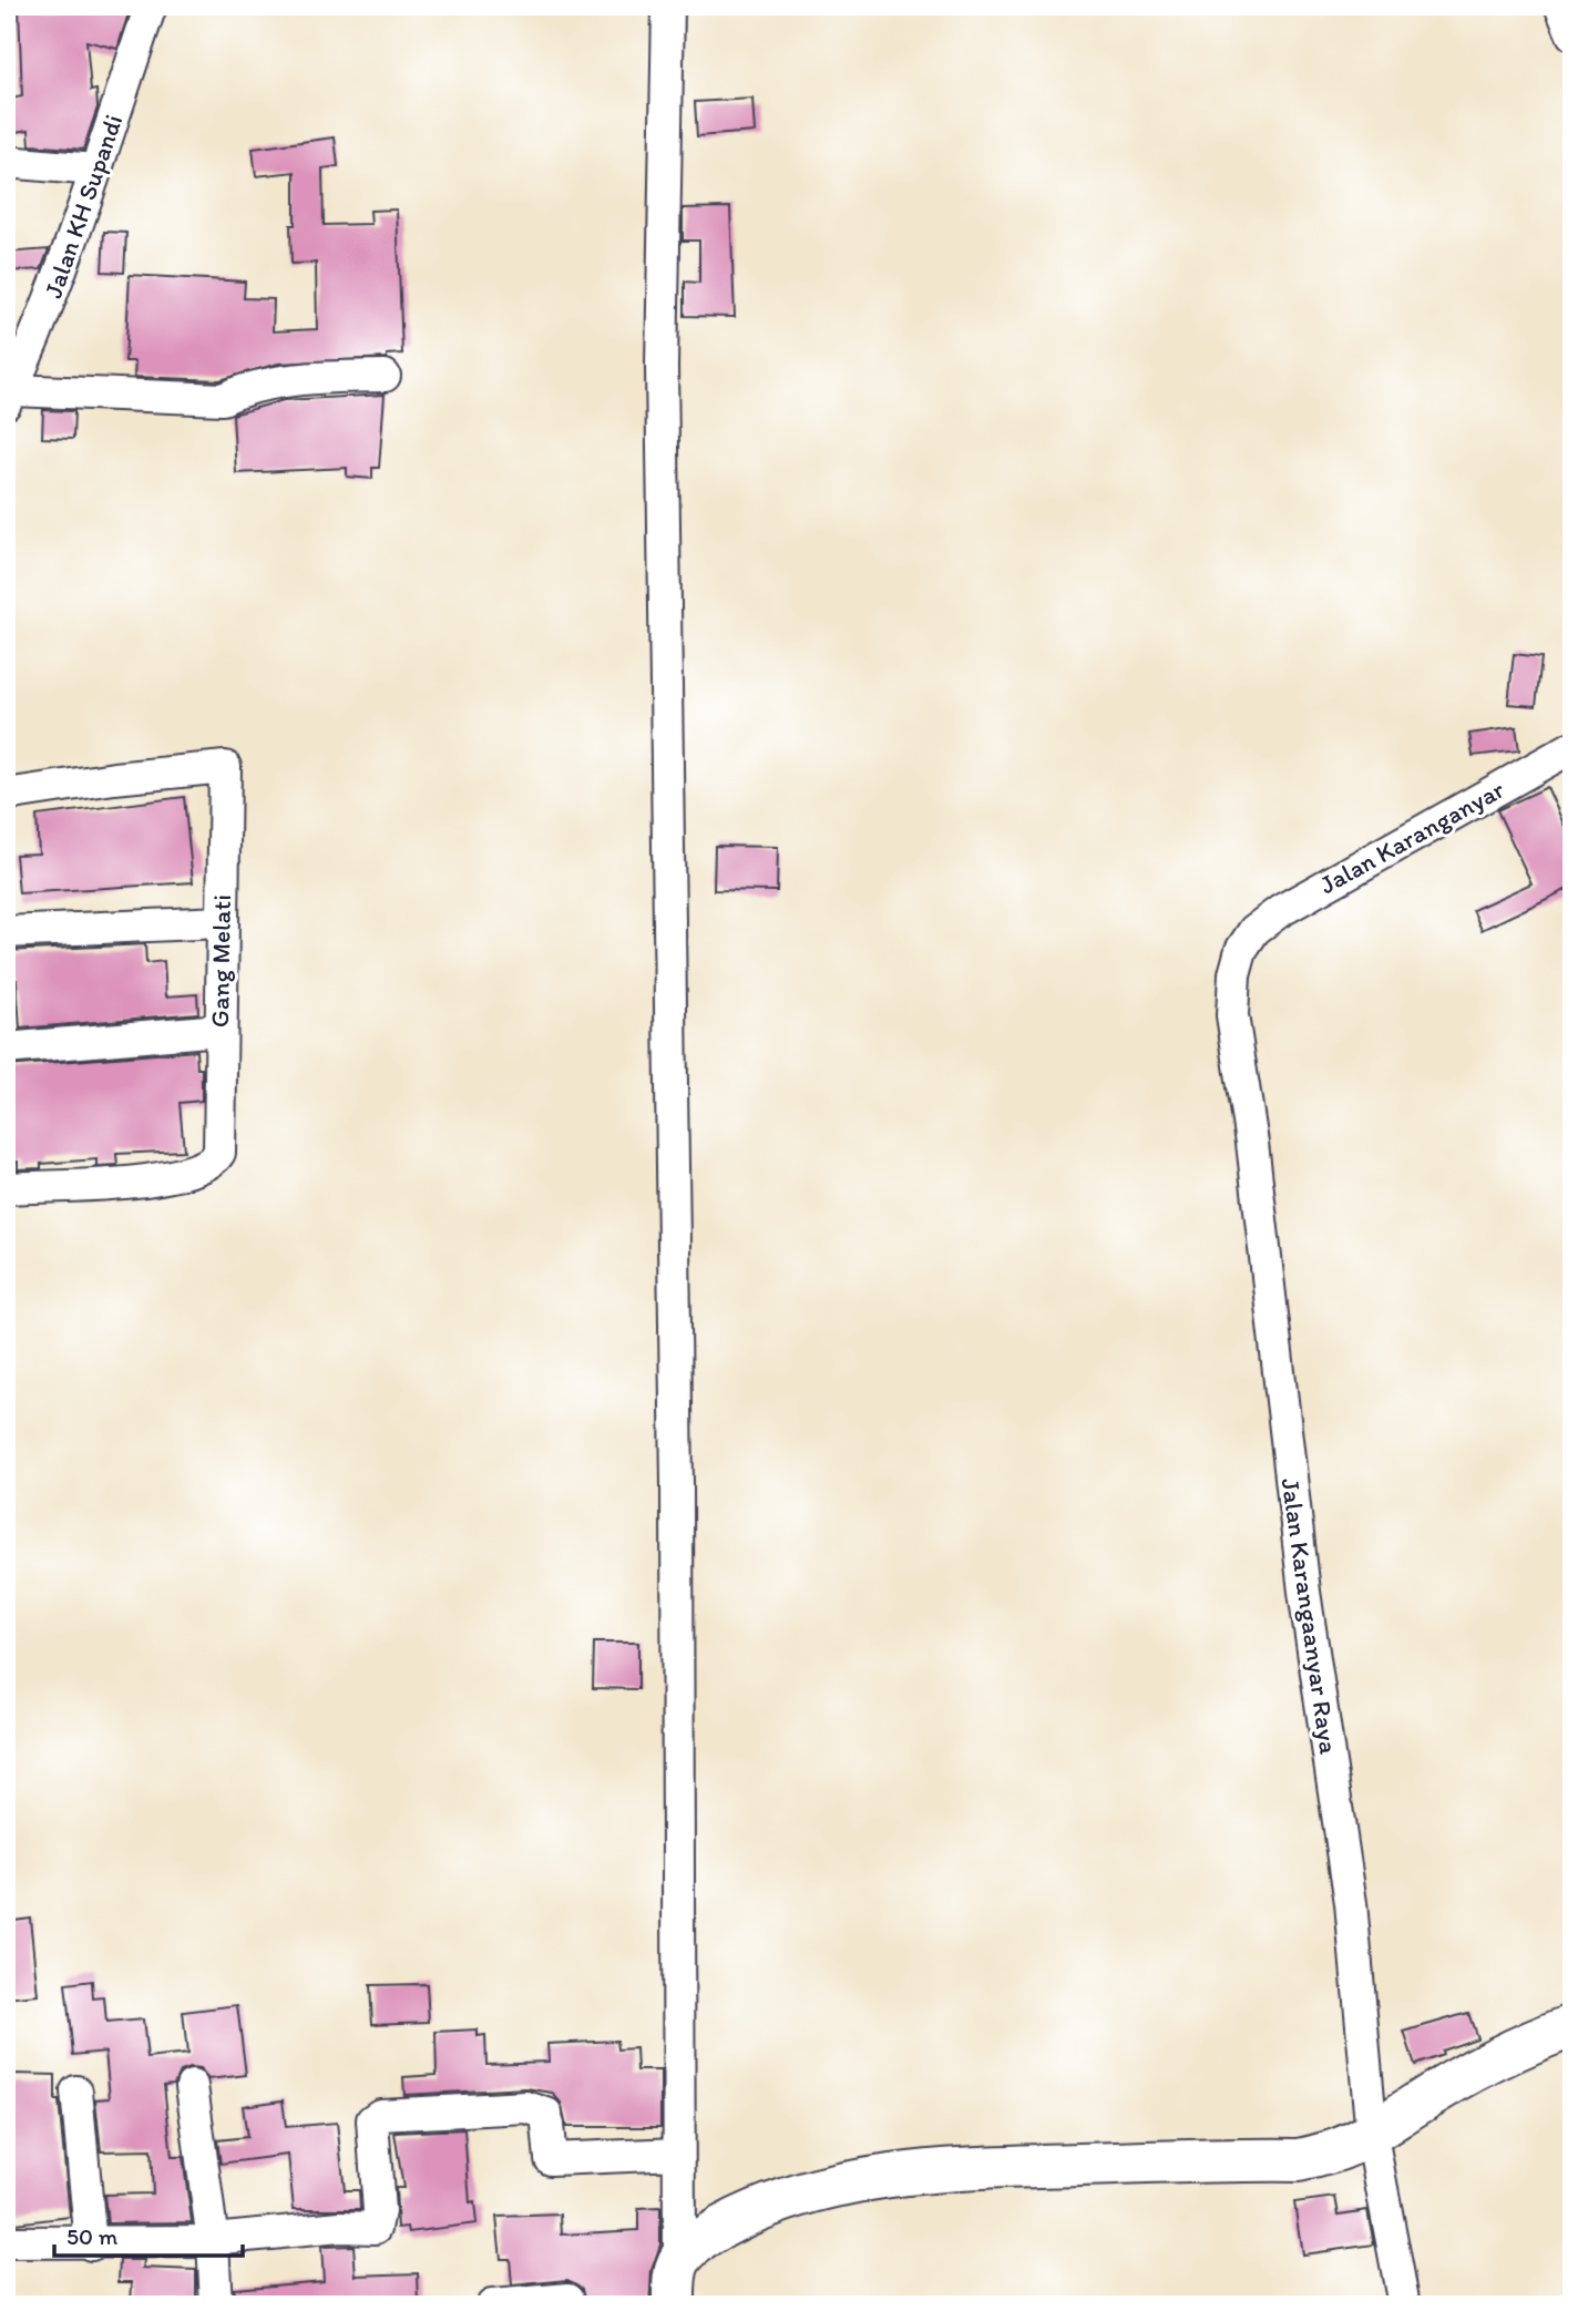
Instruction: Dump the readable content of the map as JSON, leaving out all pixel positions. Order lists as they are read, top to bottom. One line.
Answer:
{"streets":{"street":["Jalan KH Supandi","Jalan Karanganyar","Gang Melati","Jalan Karangaanyar Raya"]},"crossings":[["Jalan Karanganyar","Jalan Karangaanyar Raya"]],"scale_bar":"50 m"}
